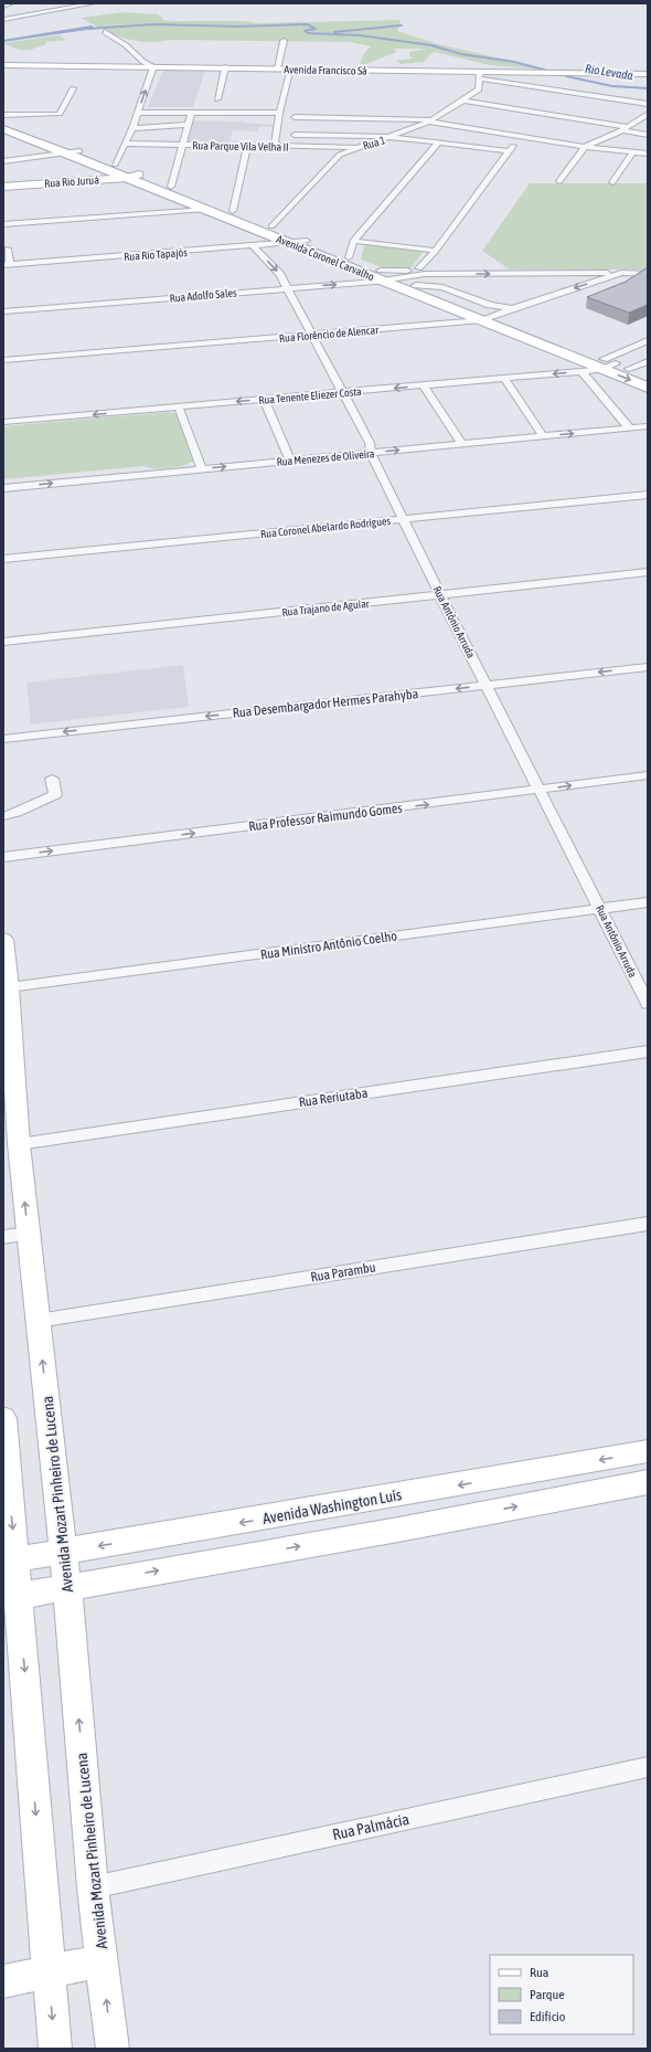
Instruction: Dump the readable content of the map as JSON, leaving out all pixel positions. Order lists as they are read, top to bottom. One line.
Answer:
{"streets":{"main road":["Avenida Francisco Sá","Rua Rio Juruá","Avenida Coronel Carvalho","Avenida Mozart Pinheiro de Lucena","Avenida Washington Luís"],"street":["Rua 1","Rua Parque Vila Velha II","Rua Rio Tapajós","Rua Adolfo Sales","Rua Florêncio de Alencar","Rua Tenente Eliezer Costa","Rua Menezes de Oliveira","Rua Coronel Abelardo Rodrigues","Rua Trajano de Aguiar","Rua Antônio Arruda","Rua Desembargador Hermes Parahyba","Rua Professor Raimundo Gomes","Rua Ministro Antônio Coelho","Rua Reriutaba","Rua Parambu","Rua Palmácia"]},"crossings":[["Avenida Francisco Sá","Rua 1"],["Rua 1","Rua Parque Vila Velha II"],["Rua 1","Avenida Coronel Carvalho"],["Rua Rio Juruá","Avenida Coronel Carvalho"],["Rua Rio Tapajós","Avenida Coronel Carvalho"],["Rua Rio Tapajós","Rua Antônio Arruda"],["Avenida Coronel Carvalho","Rua Adolfo Sales"],["Avenida Coronel Carvalho","Rua Florêncio de Alencar"],["Avenida Coronel Carvalho","Rua Tenente Eliezer Costa"],["Rua Adolfo Sales","Rua Antônio Arruda"],["Rua Florêncio de Alencar","Rua Antônio Arruda"],["Rua Tenente Eliezer Costa","Rua Antônio Arruda"],["Rua Menezes de Oliveira","Rua Antônio Arruda"],["Rua Coronel Abelardo Rodrigues","Rua Antônio Arruda"],["Rua Trajano de Aguiar","Rua Antônio Arruda"],["Rua Antônio Arruda","Rua Desembargador Hermes Parahyba"],["Rua Antônio Arruda","Rua Professor Raimundo Gomes"],["Rua Antônio Arruda","Rua Ministro Antônio Coelho"],["Rua Ministro Antônio Coelho","Avenida Mozart Pinheiro de Lucena"],["Rua Reriutaba","Avenida Mozart Pinheiro de Lucena"],["Rua Parambu","Avenida Mozart Pinheiro de Lucena"],["Avenida Mozart Pinheiro de Lucena","Avenida Washington Luís"],["Avenida Mozart Pinheiro de Lucena","Rua Palmácia"]],"one_way":["Rua Tenente Eliezer Costa","Rua Menezes de Oliveira","Rua Desembargador Hermes Parahyba","Rua Professor Raimundo Gomes"],"water":["Rio Levada"],"legend":["Rua","Parque","Edifício"]}
